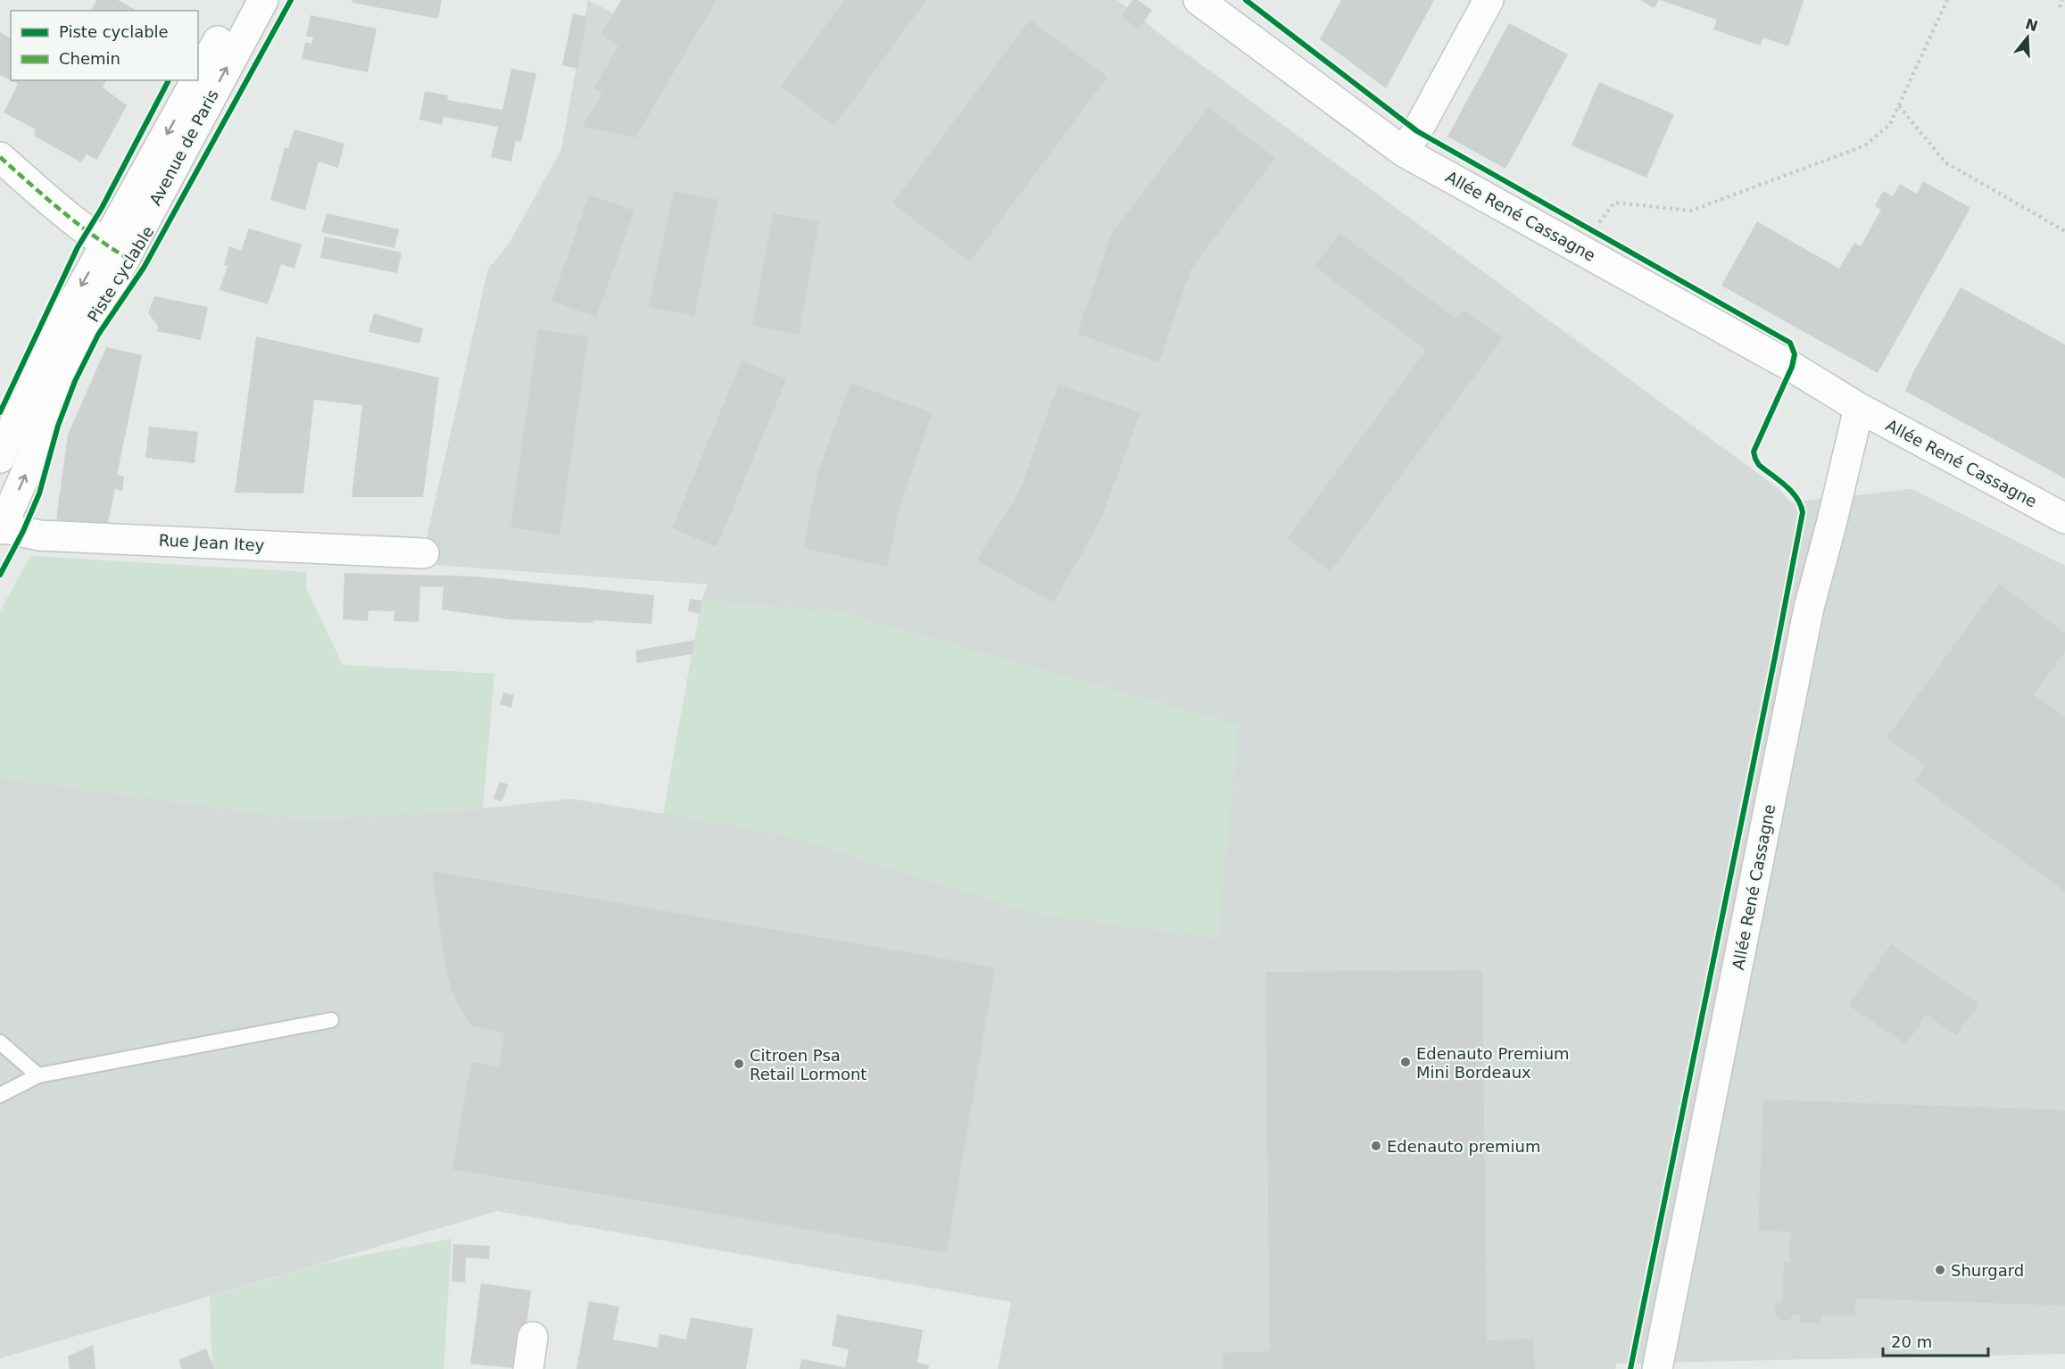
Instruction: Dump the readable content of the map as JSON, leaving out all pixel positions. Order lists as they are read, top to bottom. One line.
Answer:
{"streets":{"street":["Avenue de Paris","Allée René Cassagne","Rue Jean Itey"],"cycle path":["Piste cyclable"]},"crossings":[["Avenue de Paris","Rue Jean Itey"]],"places":["Edenauto Premium Mini Bordeaux","Citroen Psa Retail Lormont","Edenauto premium","Shurgard"],"legend":["Piste cyclable","Chemin"],"scale_bar":"20 m","north":"top"}
